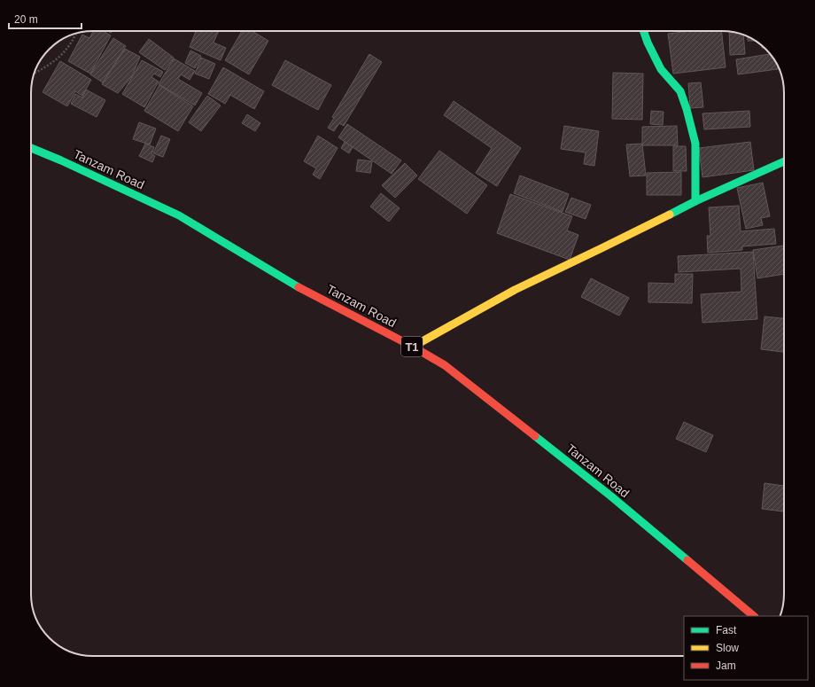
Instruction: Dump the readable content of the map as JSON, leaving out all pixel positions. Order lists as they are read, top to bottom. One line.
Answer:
{"streets":{"main road":["Tanzam Road","T1"]},"legend":["Fast","Slow","Jam"],"scale_bar":"20 m"}
